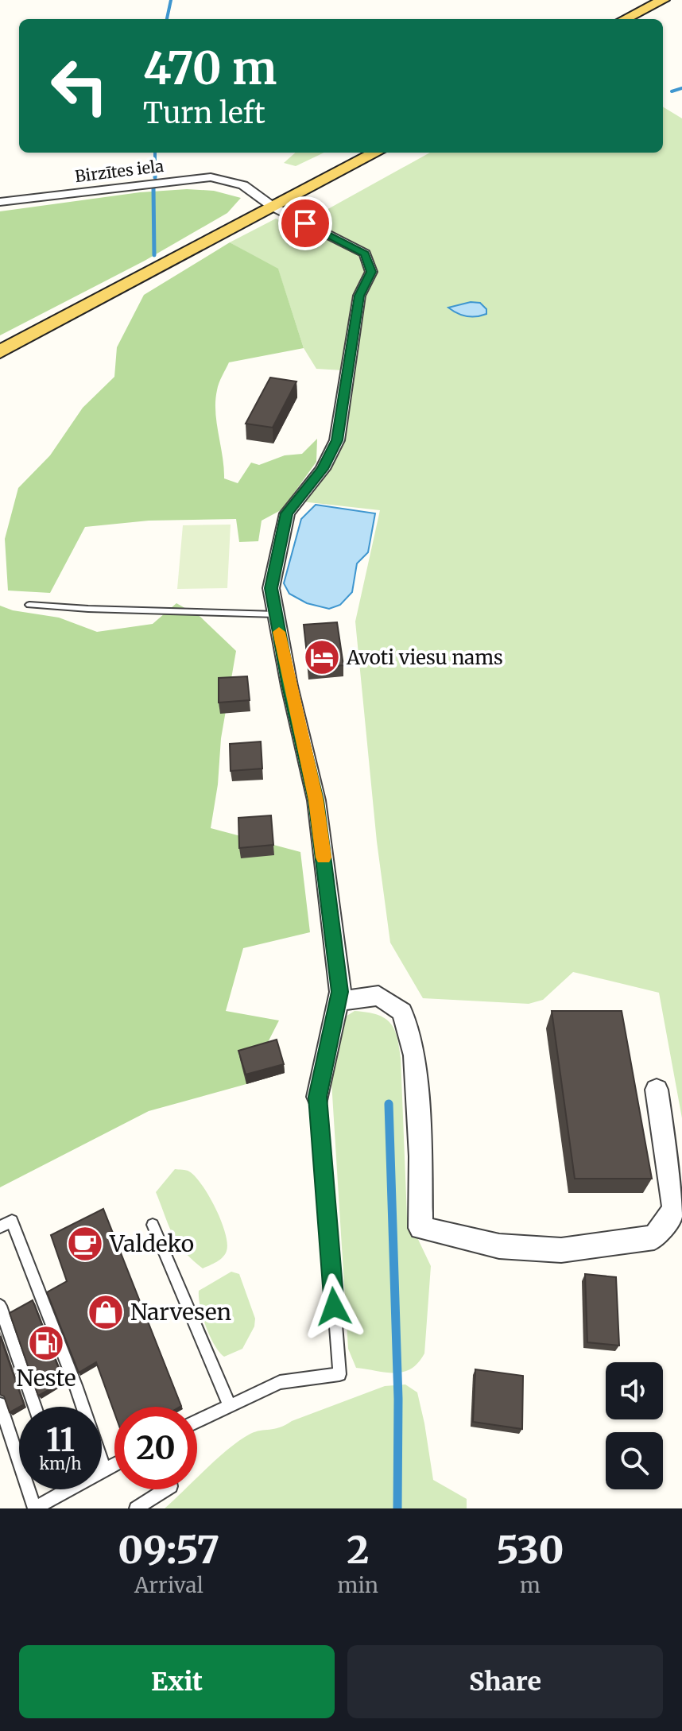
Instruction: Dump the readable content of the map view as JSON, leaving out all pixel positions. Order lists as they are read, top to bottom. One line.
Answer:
{"streets":{"street":["Birzītes iela"]},"places":{"hotel":["Avoti viesu nams"],"cafe":["Valdeko"],"shop":["Narvesen"],"fuel station":["Neste"]},"page":{"turn":["470 m","Turn left"],"speed":"11 km/h","limit":"20","eta":["09:57","Arrival","2","min","530","m"],"buttons":["Exit","Share"]}}
